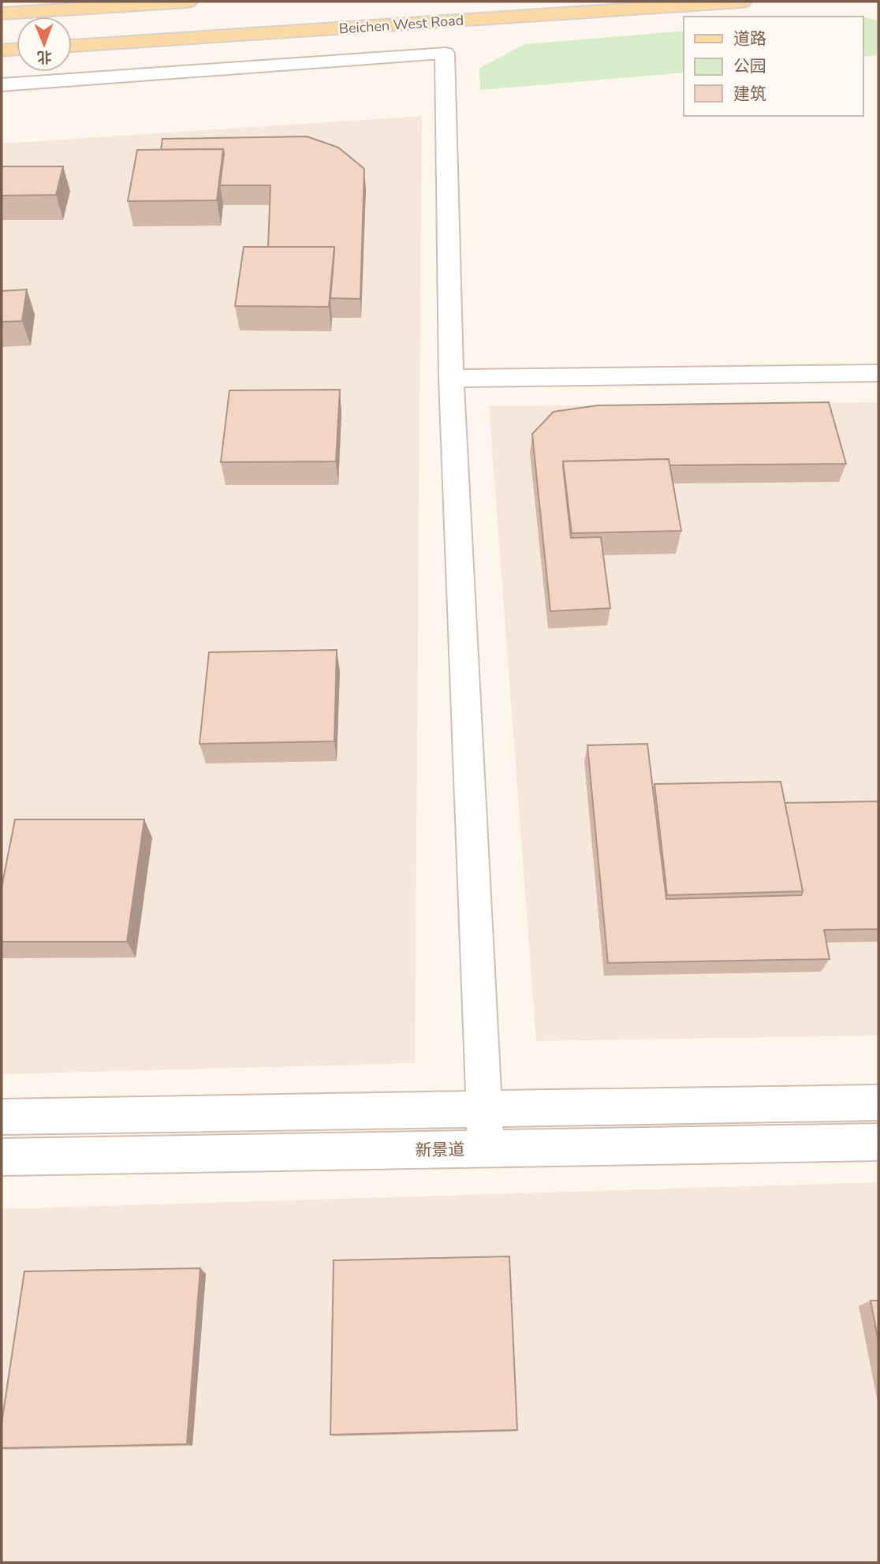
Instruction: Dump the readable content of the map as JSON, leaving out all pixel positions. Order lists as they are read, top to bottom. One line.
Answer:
{"streets":{"main road":["Beichen West Road"],"street":["新景道"]},"legend":["道路","公园","建筑"],"north":"bottom"}
